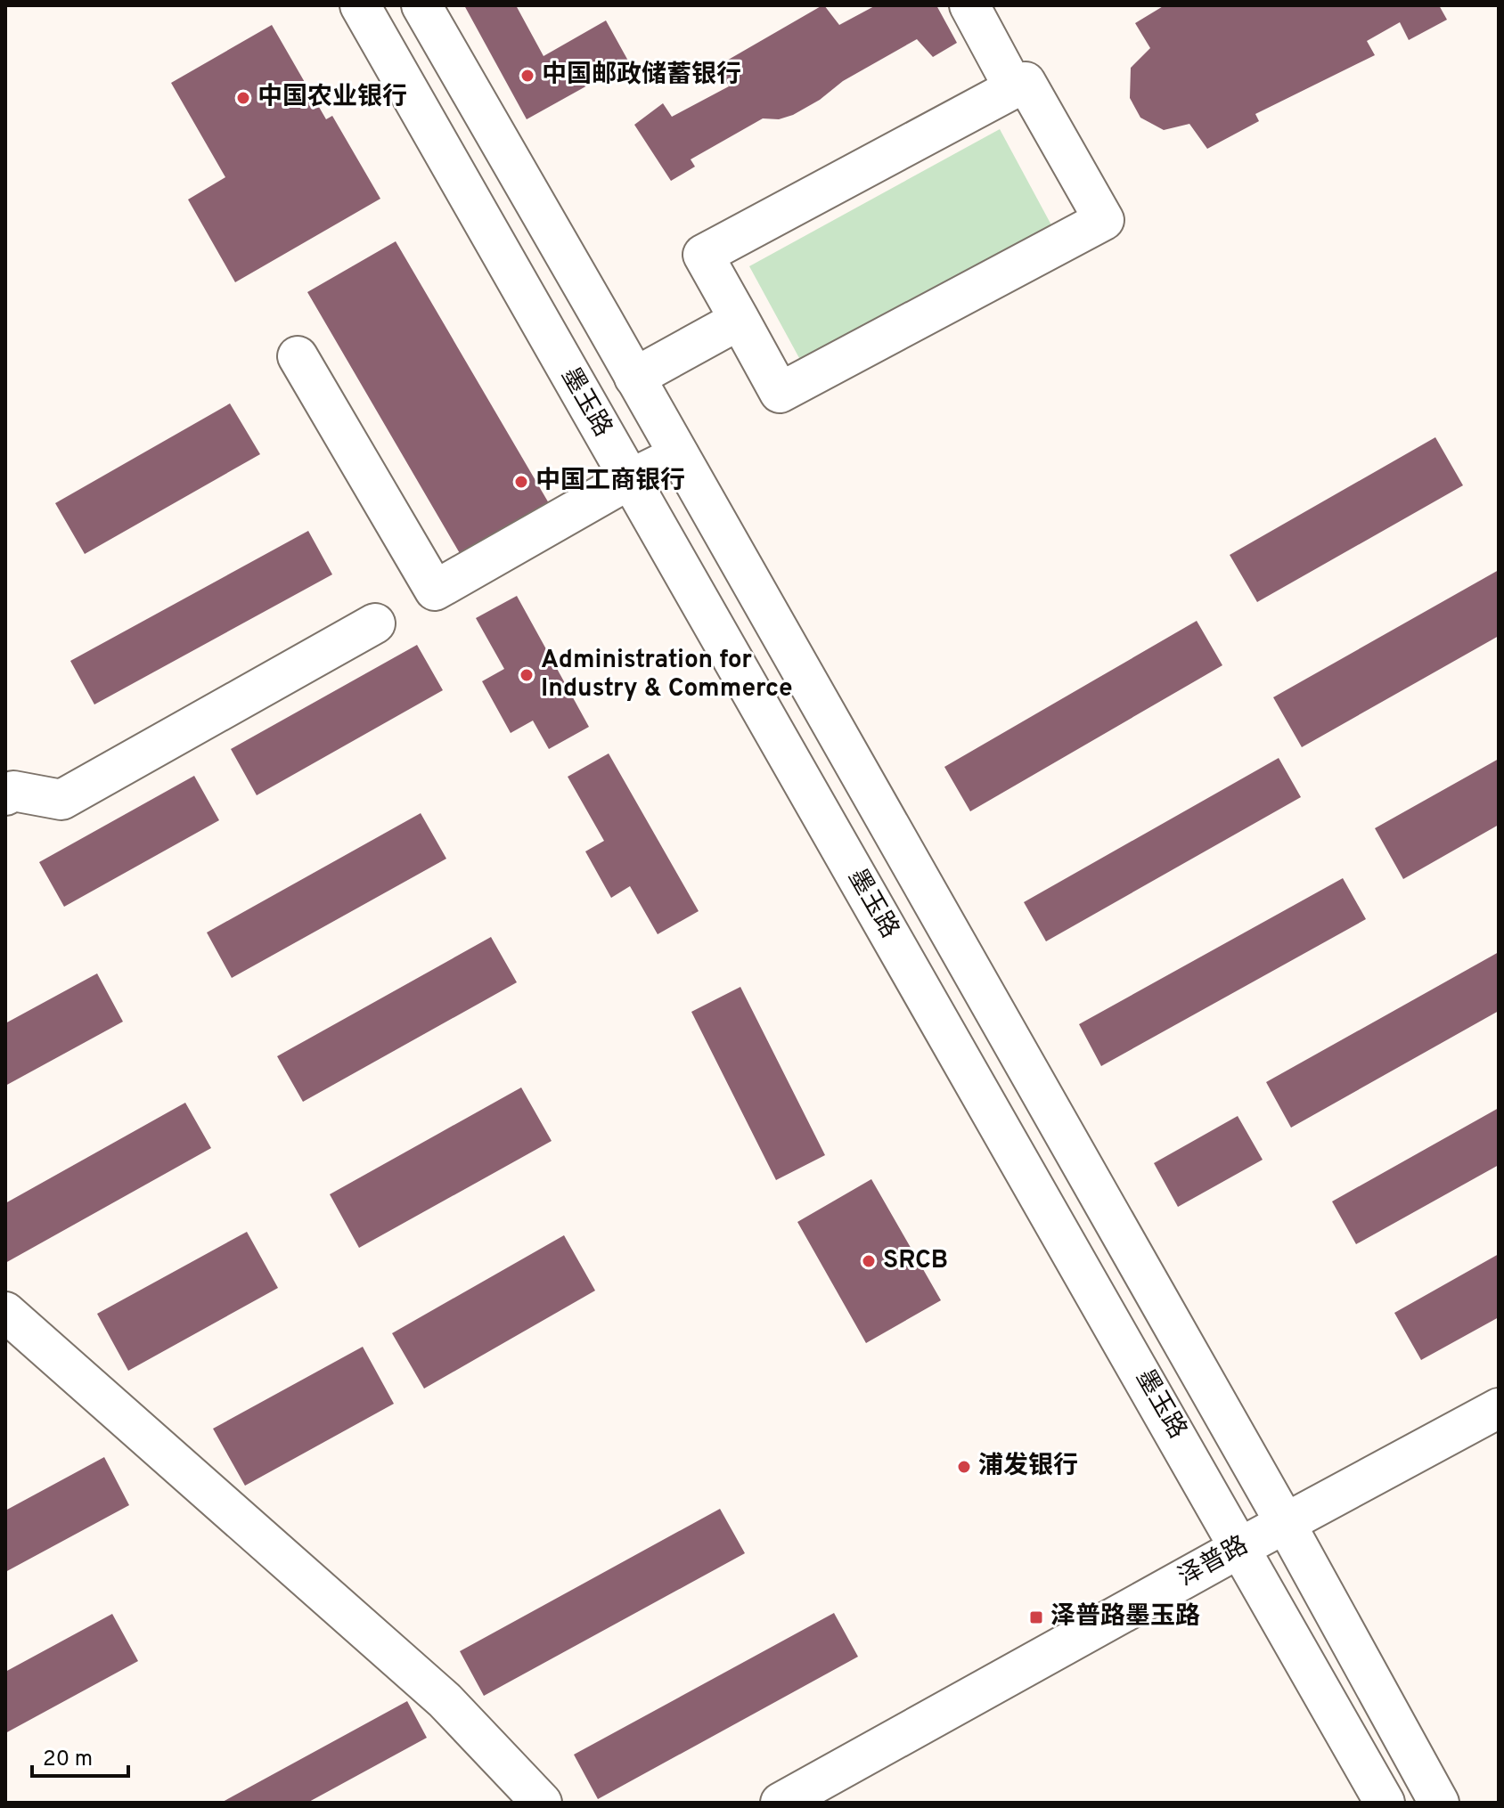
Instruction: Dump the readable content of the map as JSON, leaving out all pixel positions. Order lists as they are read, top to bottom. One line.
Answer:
{"streets":{"main road":["墨玉路","泽普路"]},"crossings":[["墨玉路","泽普路"]],"places":{"other":["中国邮政储蓄银行","中国农业银行","中国工商银行","Administration for Industry & Commerce","SRCB","浦发银行"],"transit":["泽普路墨玉路"]},"scale_bar":"20 m"}
